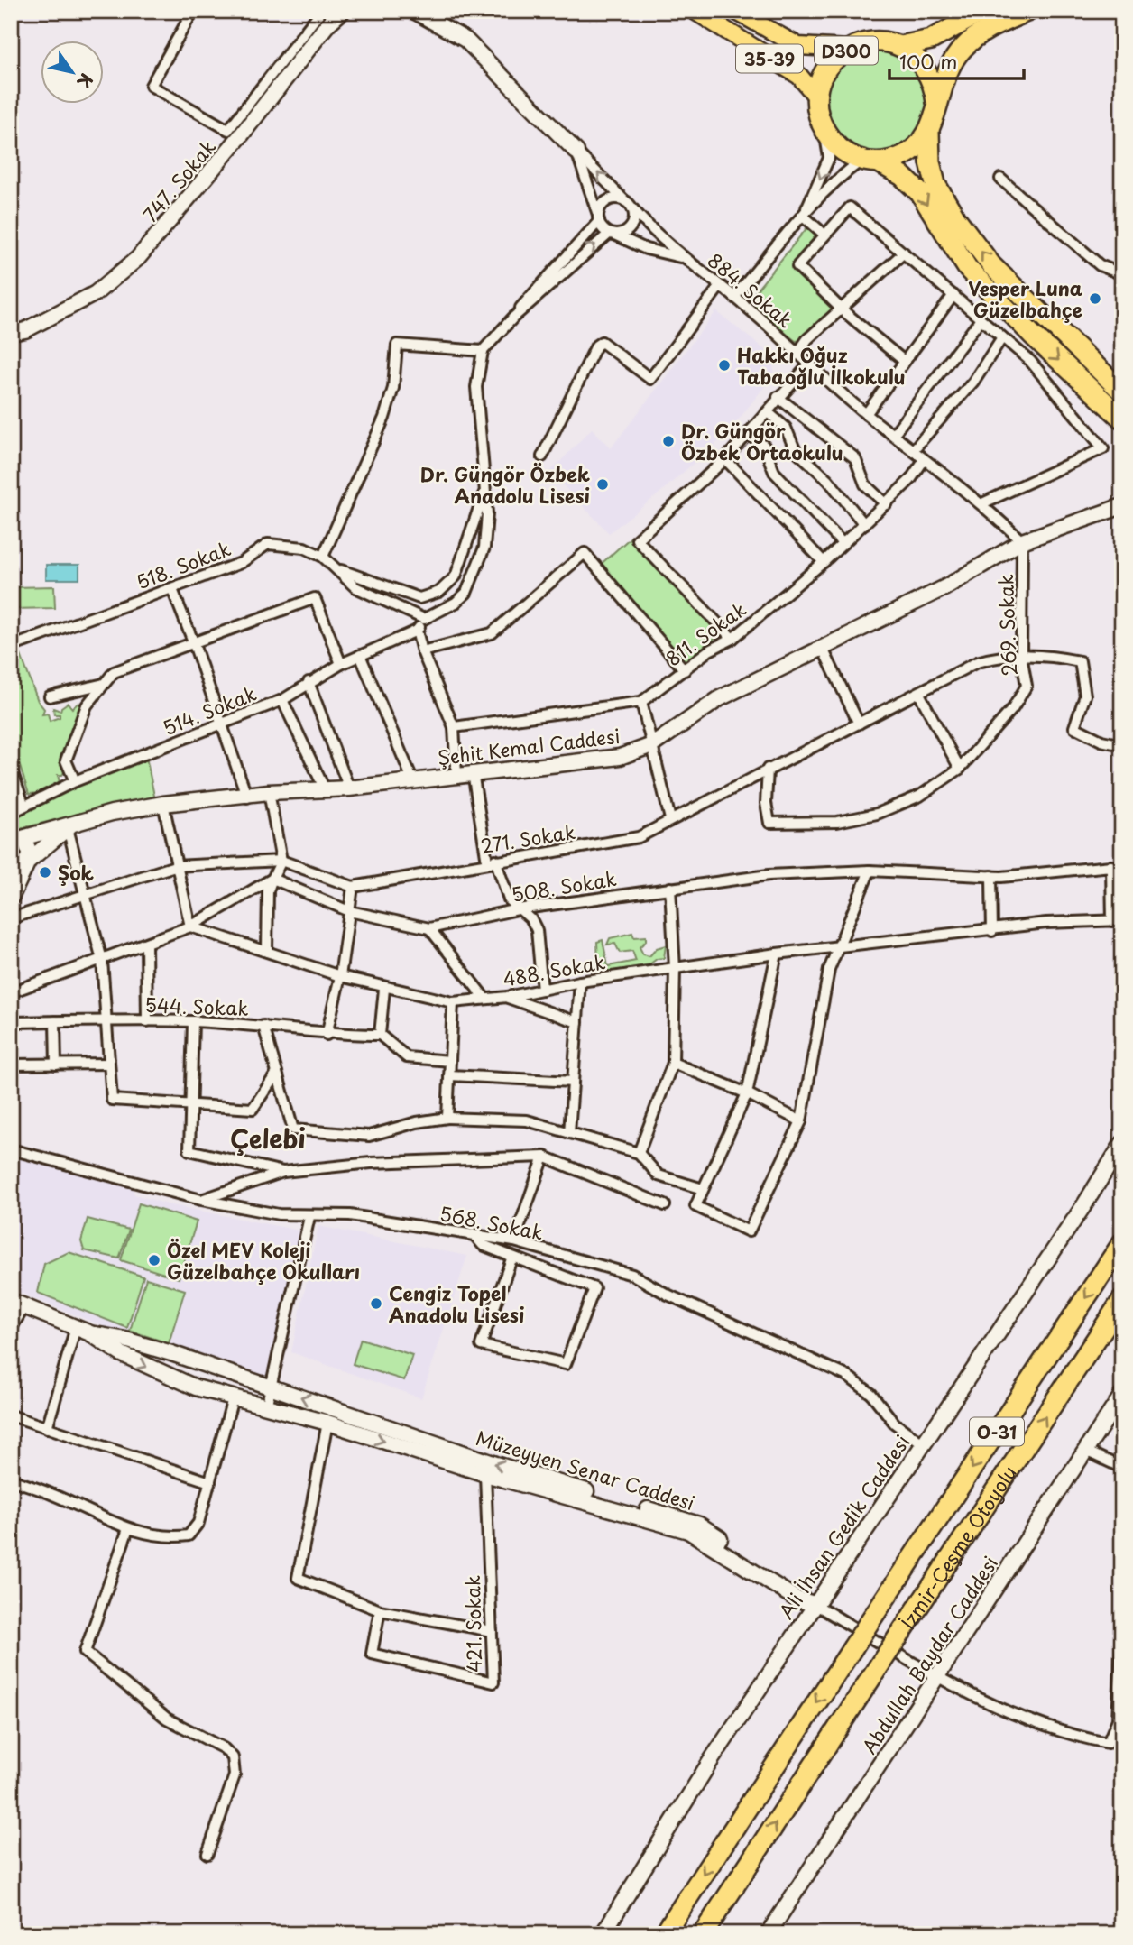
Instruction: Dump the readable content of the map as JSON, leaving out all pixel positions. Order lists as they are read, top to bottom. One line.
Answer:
{"streets":{"highway":["D300","O-31","İzmir-Çeşme Otoyolu"],"main road":["35-39","747. Sokak","884. Sokak","Şehit Kemal Caddesi","Müzeyyen Senar Caddesi","Ali İhsan Gedik Caddesi","Abdullah Baydar Caddesi"],"street":["518. Sokak","269. Sokak","811. Sokak","514. Sokak","271. Sokak","508. Sokak","488. Sokak","544. Sokak","568. Sokak","421. Sokak"]},"crossings":[["D300","35-39"],["884. Sokak","269. Sokak"],["884. Sokak","811. Sokak"],["884. Sokak","Şehit Kemal Caddesi"],["269. Sokak","Şehit Kemal Caddesi"],["269. Sokak","271. Sokak"],["508. Sokak","488. Sokak"],["568. Sokak","Ali İhsan Gedik Caddesi"],["Müzeyyen Senar Caddesi","Ali İhsan Gedik Caddesi"],["Müzeyyen Senar Caddesi","421. Sokak"]],"districts":["Çelebi"],"places":["Vesper Luna Güzelbahçe","Hakkı Oğuz Tabaoğlu İlkokulu","Dr. Güngör Özbek Ortaokulu","Dr. Güngör Özbek Anadolu Lisesi","Şok","Özel MEV Koleji Güzelbahçe Okulları","Cengiz Topel Anadolu Lisesi"],"scale_bar":"100 m","north":"bottom right"}
